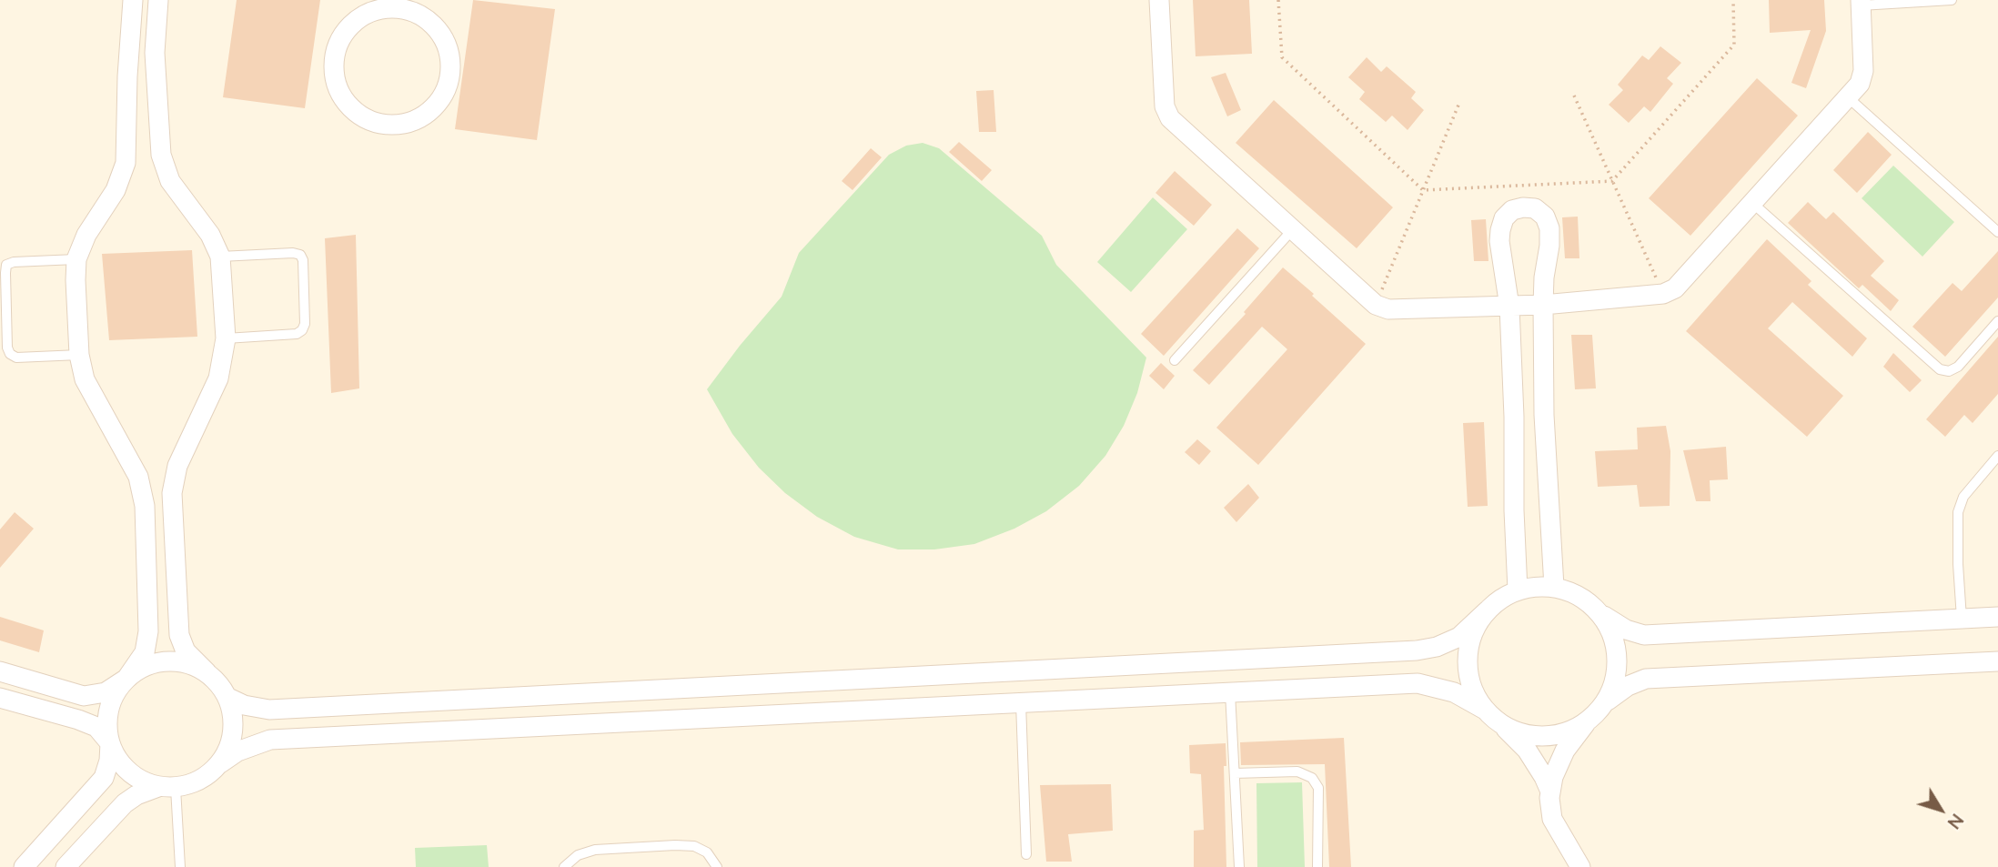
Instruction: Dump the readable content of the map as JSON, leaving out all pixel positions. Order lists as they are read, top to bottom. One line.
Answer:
{"north":"bottom right"}
